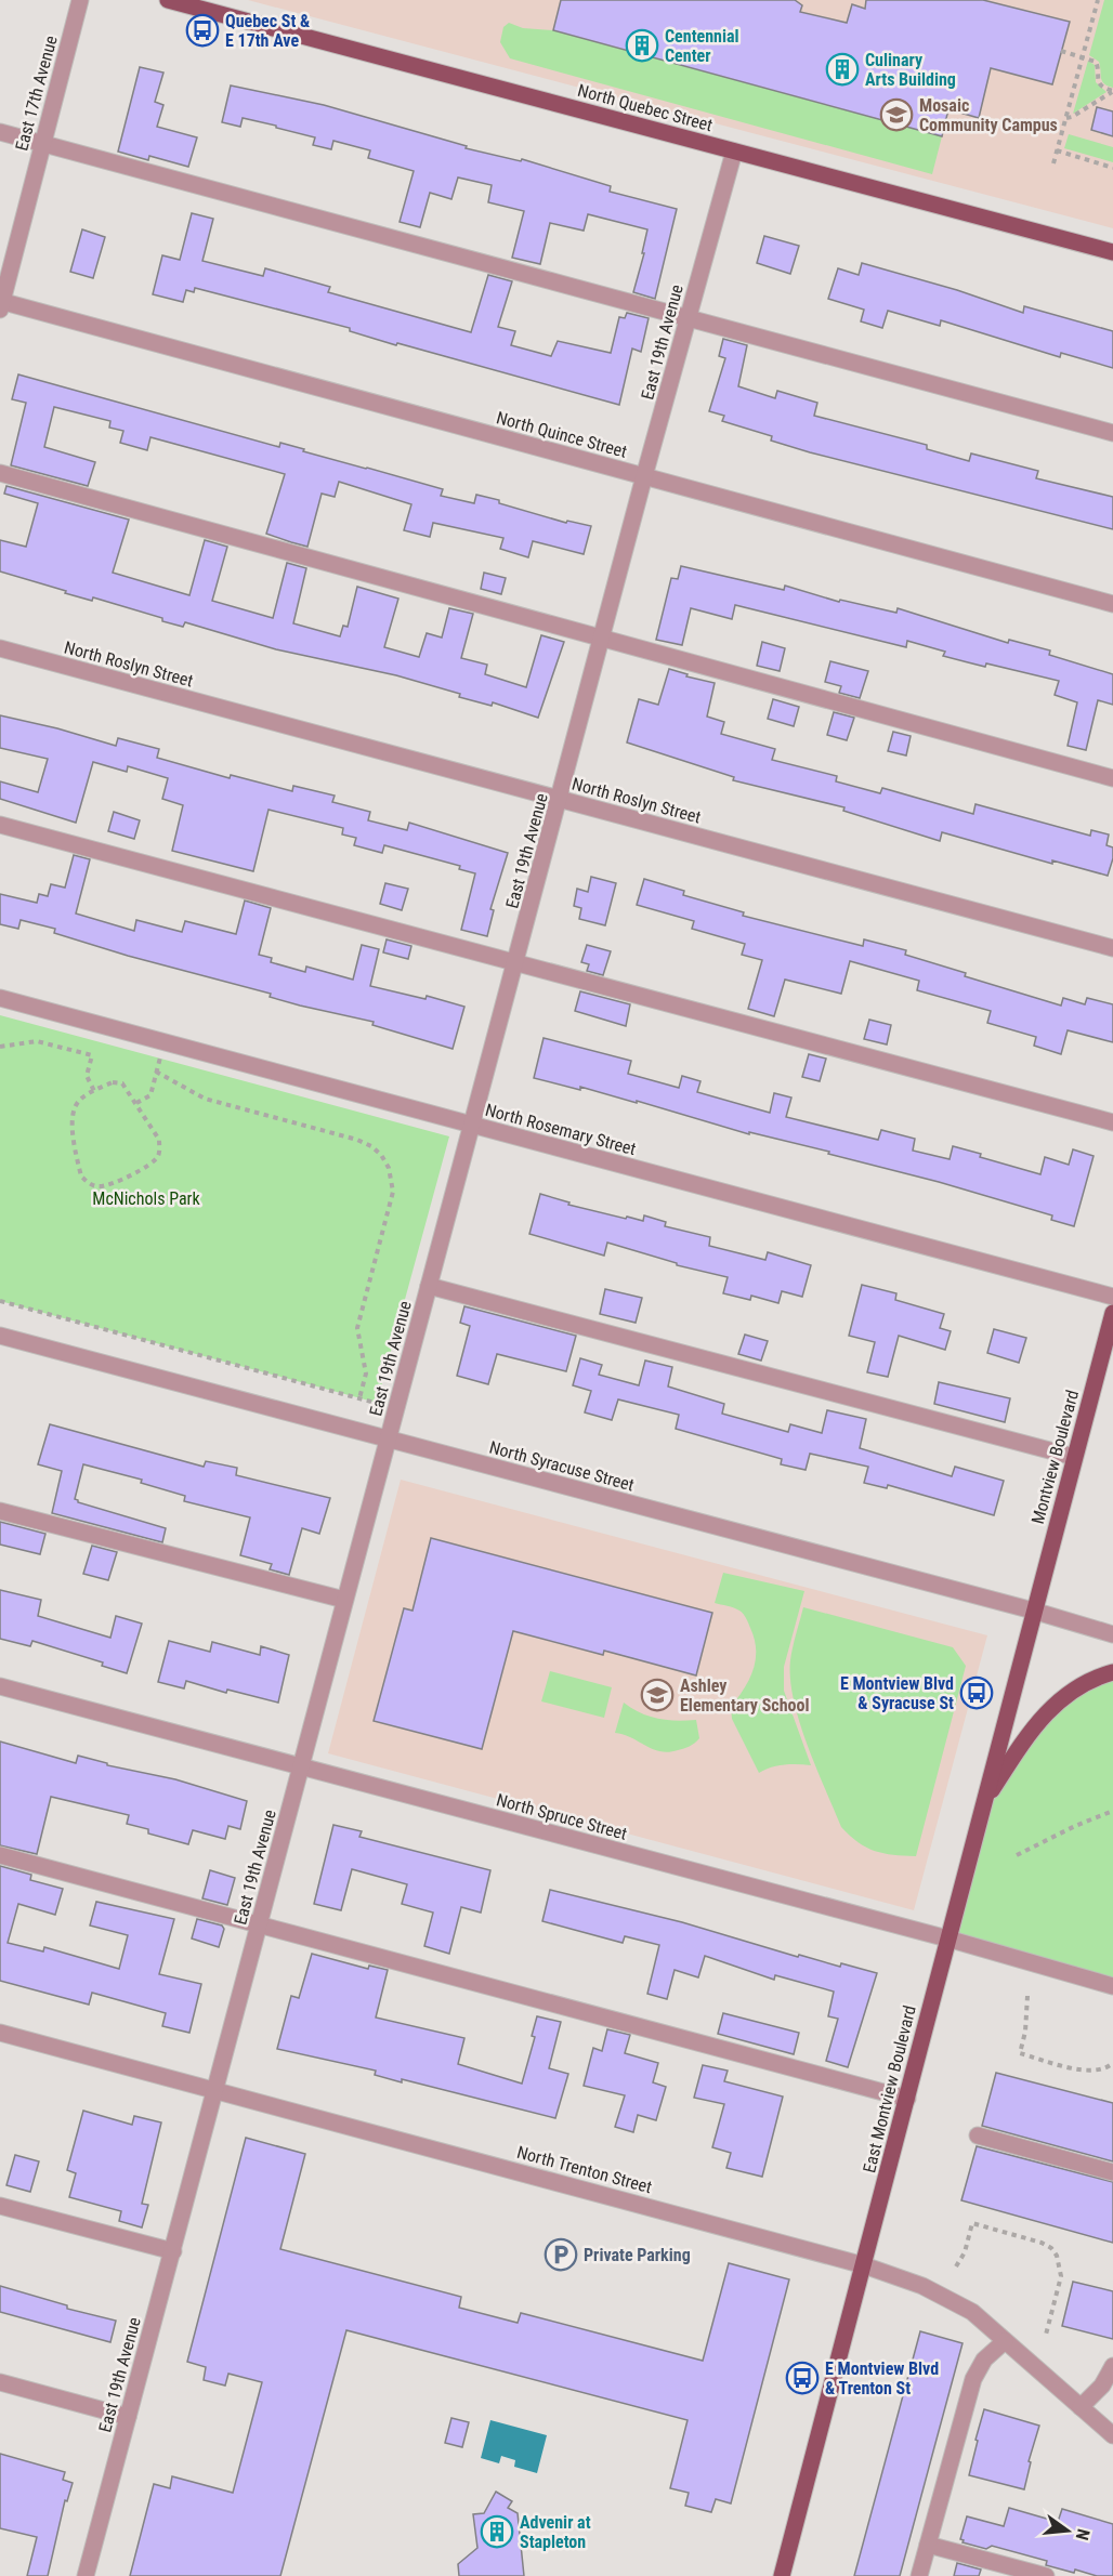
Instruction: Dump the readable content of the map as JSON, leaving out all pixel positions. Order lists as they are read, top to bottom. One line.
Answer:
{"streets":{"main road":["North Quebec Street","Montview Boulevard","East Montview Boulevard"],"street":["East 17th Avenue","East 19th Avenue","North Quince Street","North Roslyn Street","North Rosemary Street","North Syracuse Street","North Spruce Street","North Trenton Street"]},"crossings":[["East 17th Avenue","North Quince Street"],["North Quebec Street","East 19th Avenue"],["East 19th Avenue","North Quince Street"],["East 19th Avenue","North Roslyn Street"],["East 19th Avenue","North Rosemary Street"],["East 19th Avenue","North Syracuse Street"],["East 19th Avenue","North Spruce Street"],["East 19th Avenue","North Trenton Street"],["Montview Boulevard","North Syracuse Street"],["Montview Boulevard","East Montview Boulevard"],["North Syracuse Street","East Montview Boulevard"],["North Spruce Street","East Montview Boulevard"],["East Montview Boulevard","North Trenton Street"]],"parks":["McNichols Park"],"places":{"bus stop":["Quebec St & E 17th Ave","E Montview Blvd & Syracuse St","E Montview Blvd & Trenton St"],"building":["Centennial Center","Culinary Arts Building","Advenir at Stapleton"],"school or university":["Mosaic Community Campus","Ashley Elementary School"],"parking":["Private Parking"]},"north":"right"}
